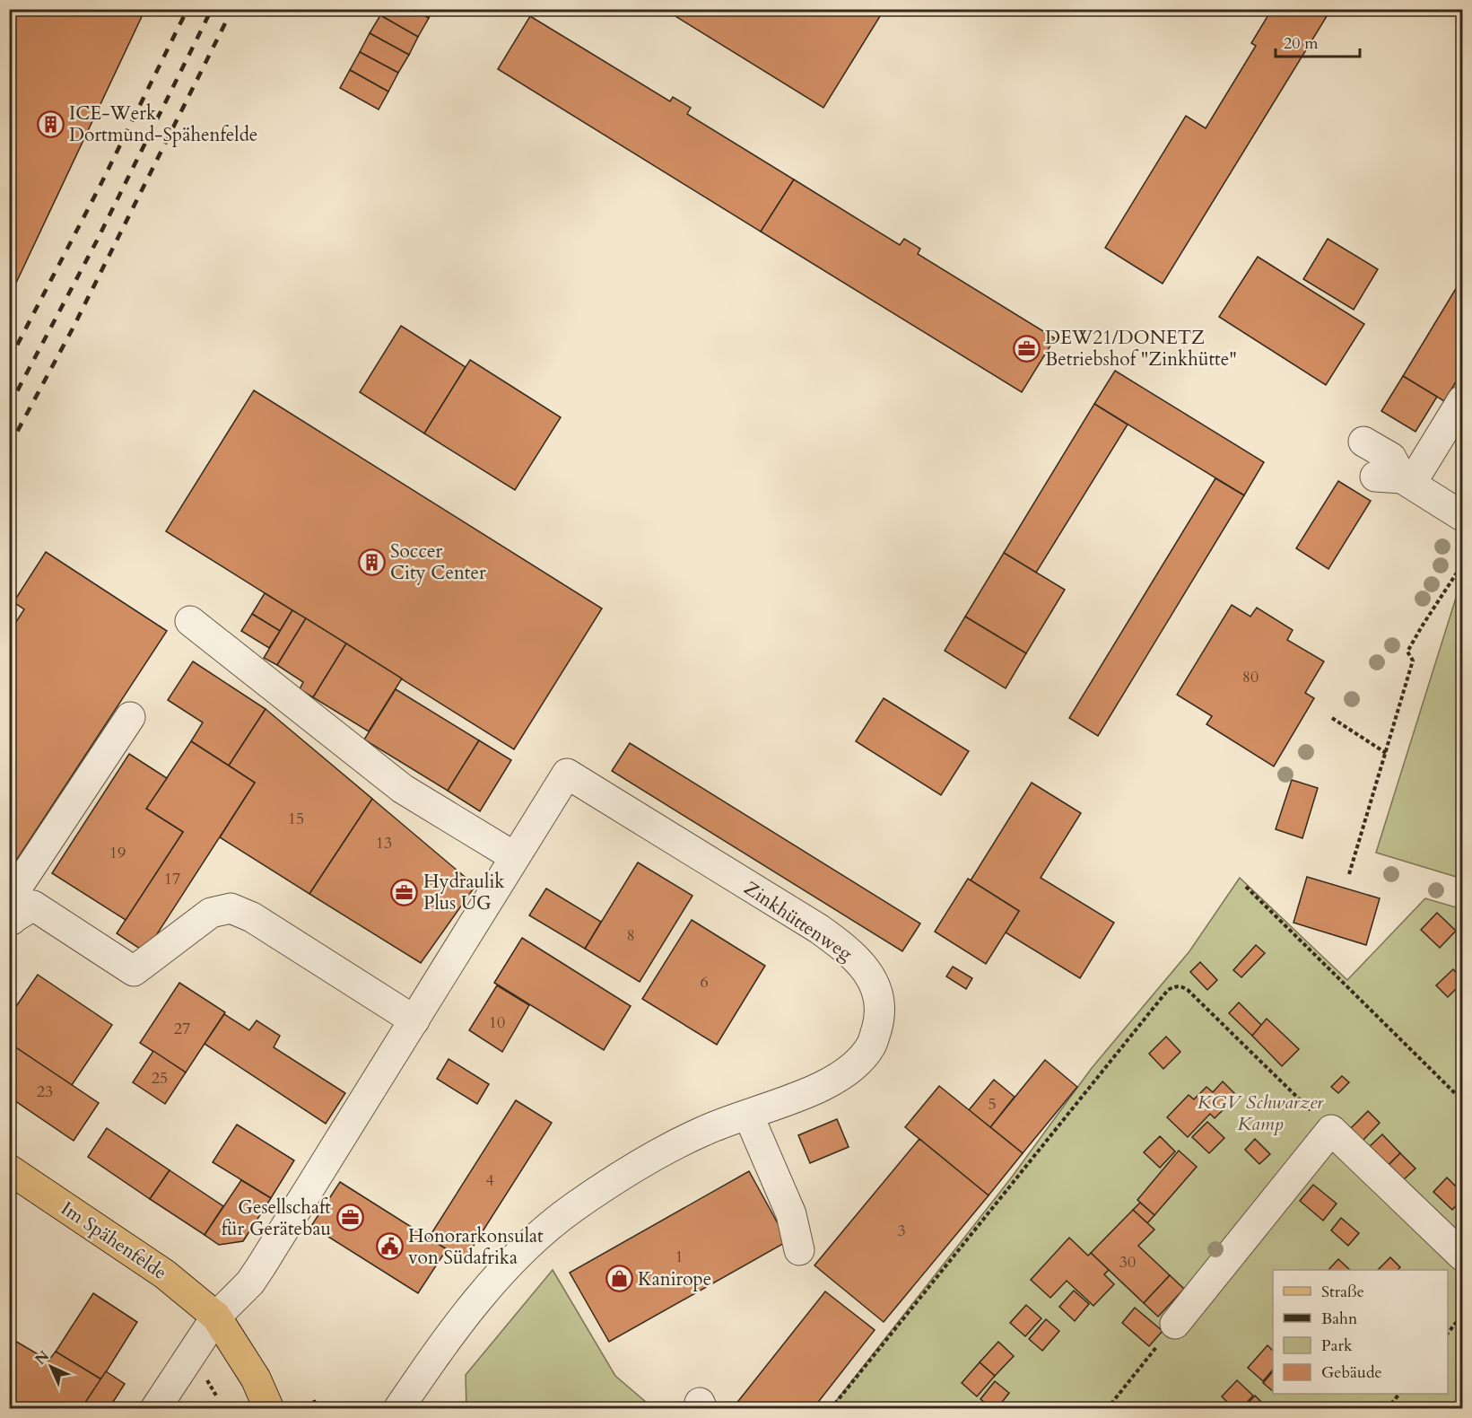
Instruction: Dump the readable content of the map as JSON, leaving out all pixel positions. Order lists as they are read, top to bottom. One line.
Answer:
{"streets":{"main road":["Im Spähenfelde"],"street":["Zinkhüttenweg"]},"crossings":[["Zinkhüttenweg","Im Spähenfelde"]],"parks":["KGV Schwarzer Kamp"],"places":{"building":["ICE-Werk Dortmund-Spähenfelde","Soccer City Center"],"office":["DEW21/DONETZ Betriebshof \"Zinkhütte\"","Hydraulik Plus UG","Gesellschaft für Gerätebau"],"public building":["Honorarkonsulat von Südafrika"],"shop":["Kanirope"]},"house_numbers":["80","15","13","19","17","8","6","10","27","25","23","5","4","3","1","30"],"legend":["Straße","Bahn","Park","Gebäude"],"scale_bar":"20 m","north":"top left"}
